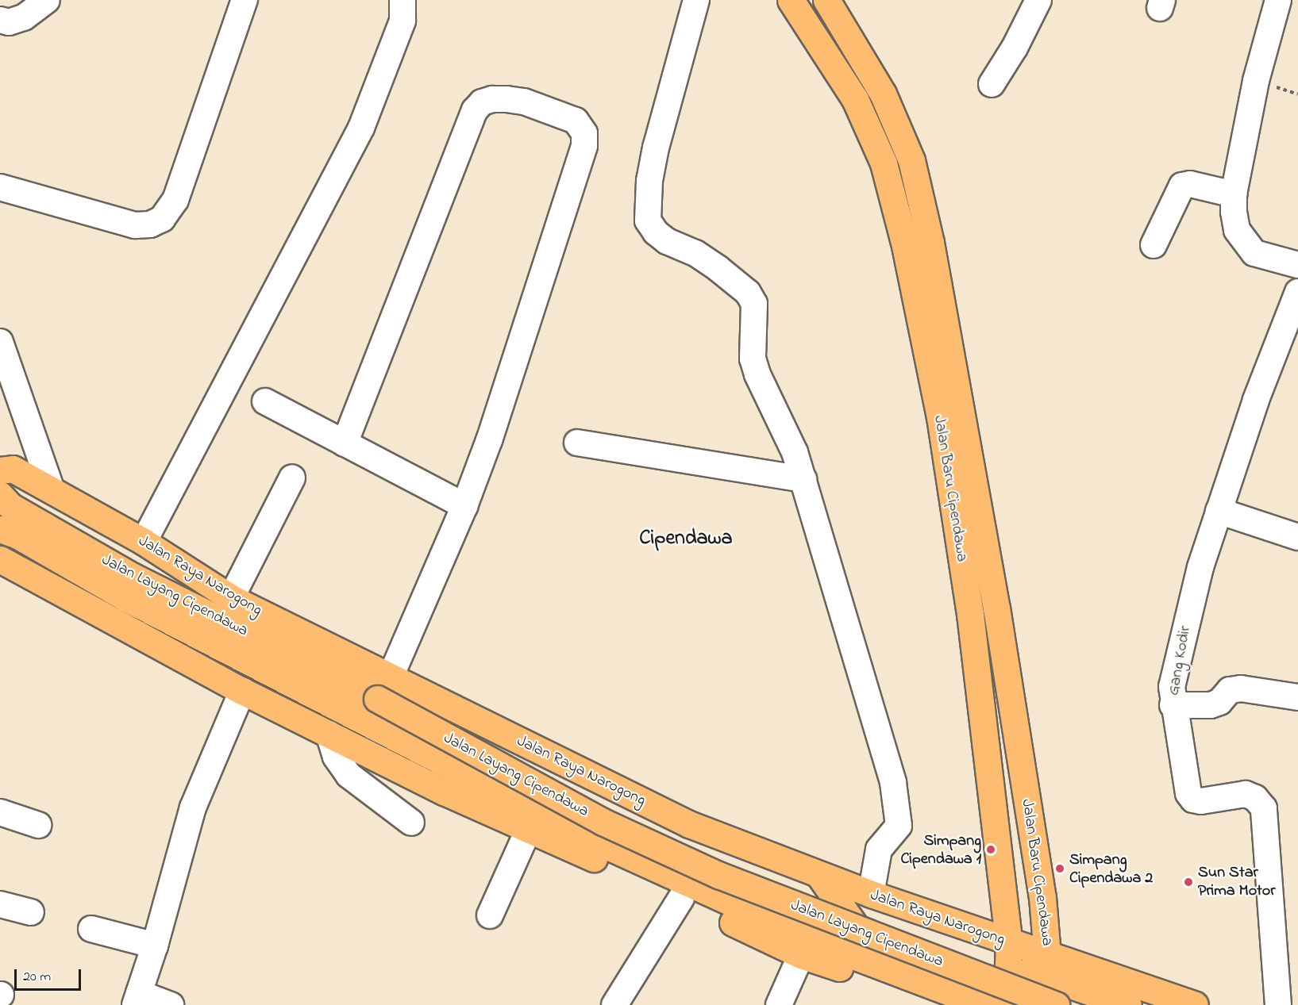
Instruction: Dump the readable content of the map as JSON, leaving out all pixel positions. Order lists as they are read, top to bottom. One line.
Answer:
{"streets":{"main road":["Jalan Baru Cipendawa","Jalan Raya Narogong","Jalan Layang Cipendawa"],"street":["Gang Kodir"]},"crossings":[["Jalan Baru Cipendawa","Jalan Raya Narogong"]],"districts":["Cipendawa"],"places":["Simpang Cipendawa 1","Simpang Cipendawa 2","Sun Star Prima Motor"],"scale_bar":"20 m"}
